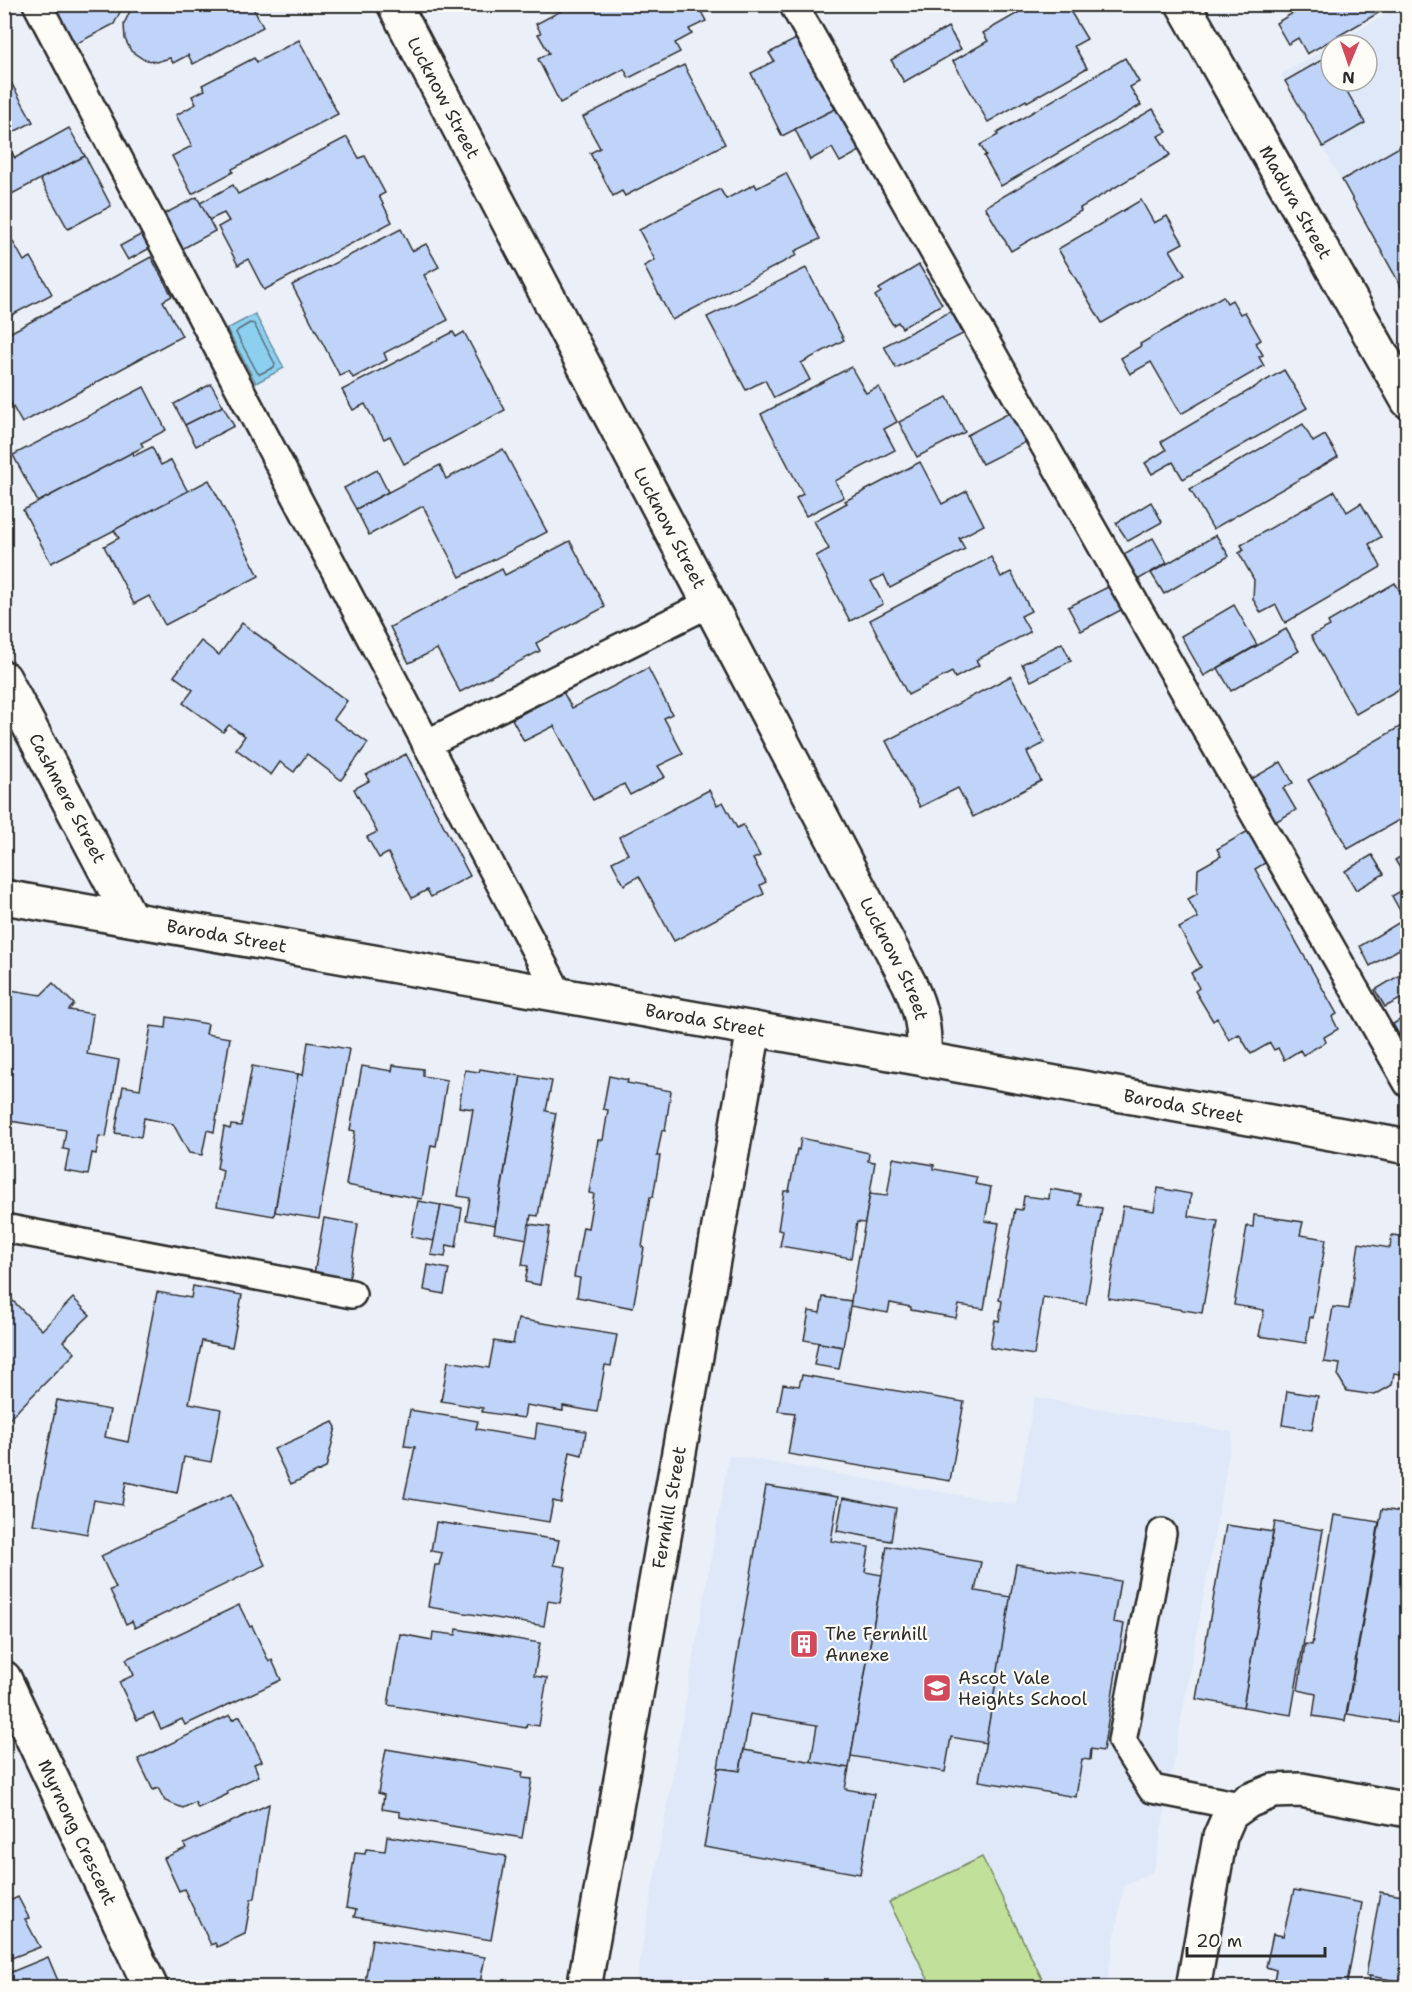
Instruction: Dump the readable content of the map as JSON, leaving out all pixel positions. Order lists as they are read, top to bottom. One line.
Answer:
{"streets":{"street":["Lucknow Street","Madura Street","Cashmere Street","Baroda Street","Fernhill Street","Myrnong Crescent"]},"crossings":[["Lucknow Street","Baroda Street"],["Cashmere Street","Baroda Street"],["Baroda Street","Fernhill Street"]],"places":{"building":["The Fernhill Annexe"],"school or university":["Ascot Vale Heights School"]},"scale_bar":"20 m","north":"bottom"}
